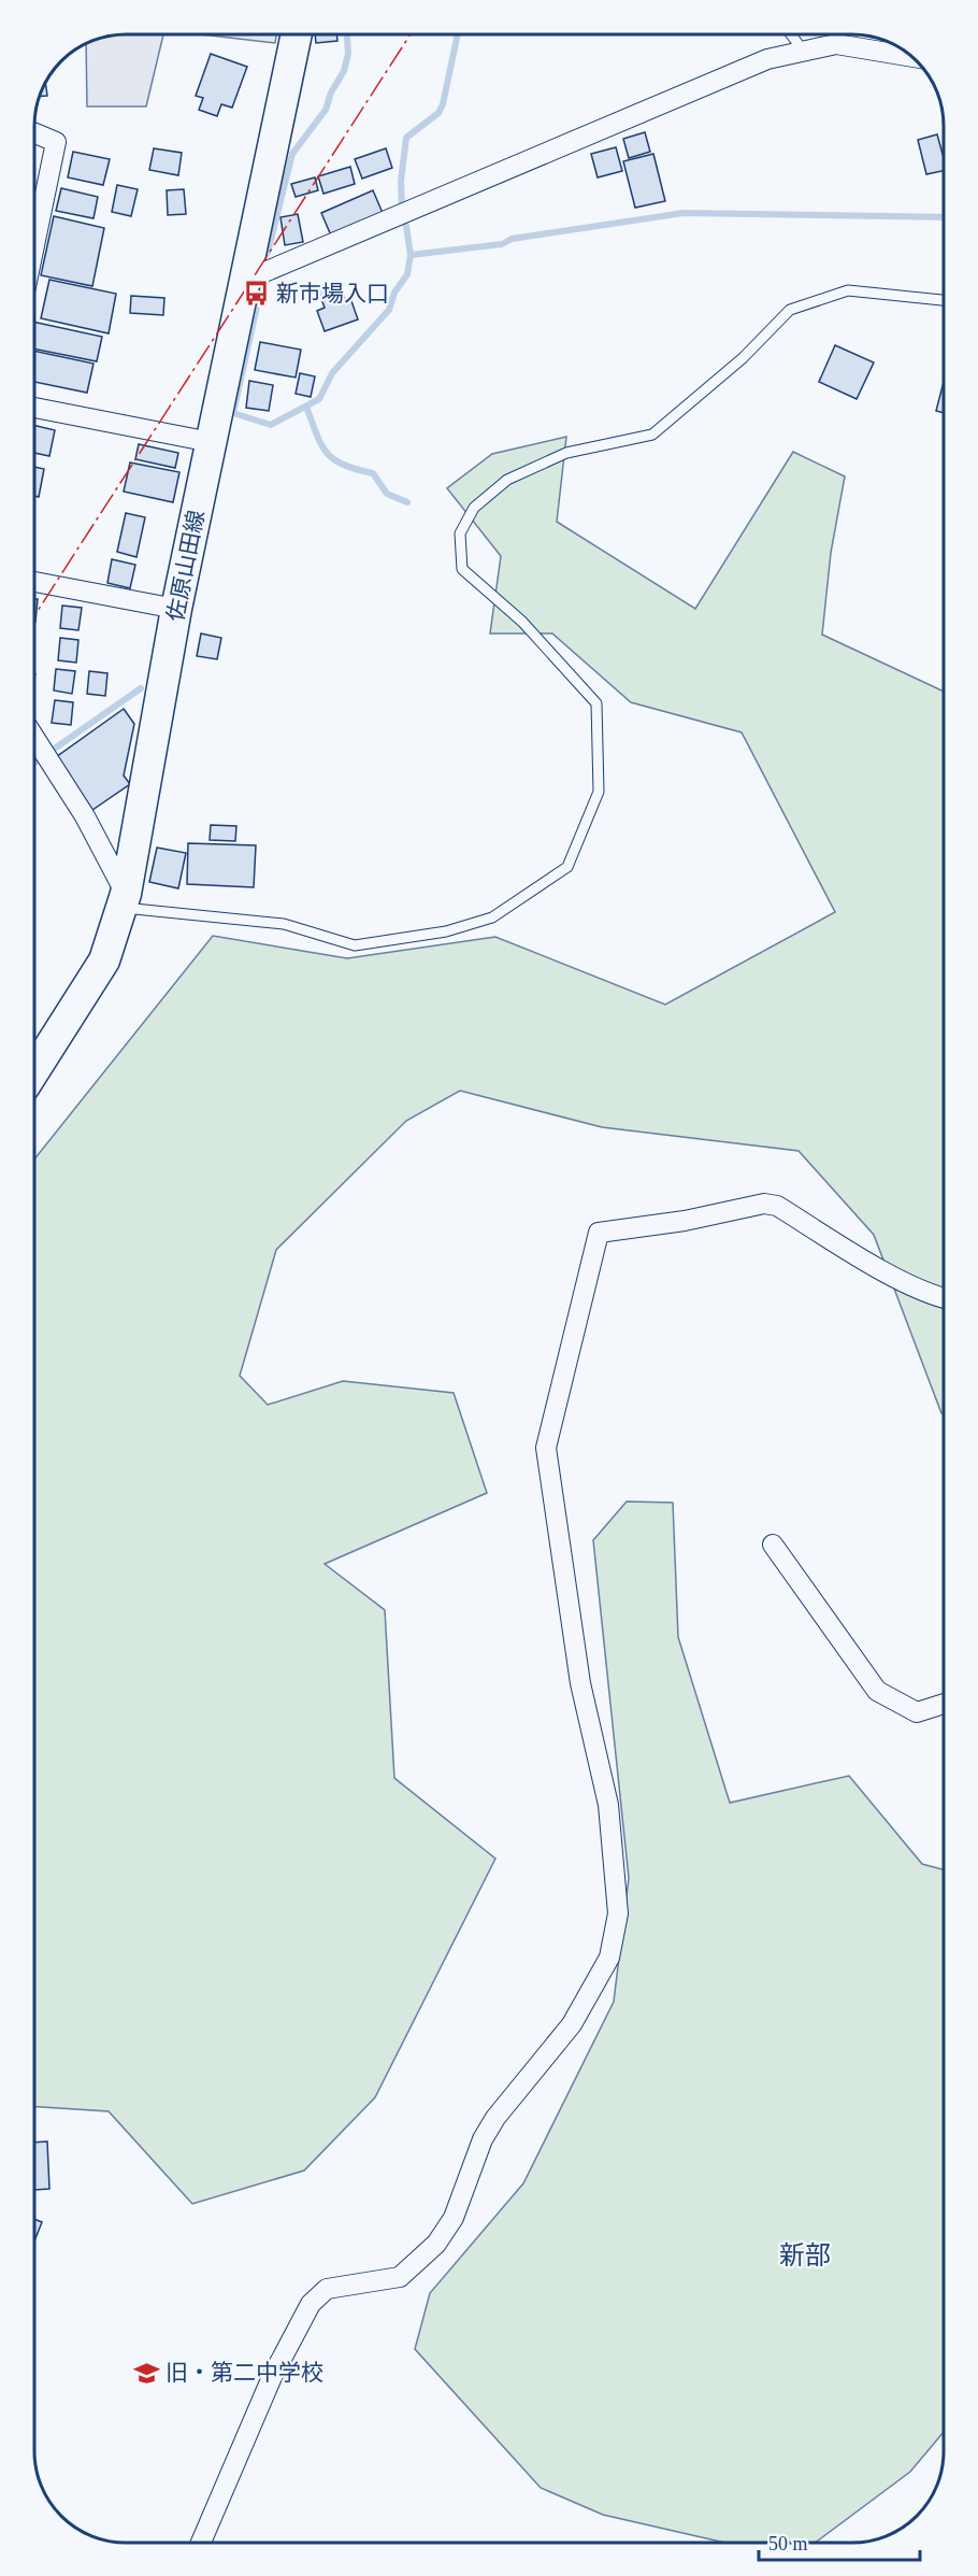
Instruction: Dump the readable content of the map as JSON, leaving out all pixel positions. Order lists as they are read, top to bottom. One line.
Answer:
{"streets":{"main road":["佐原山田線"]},"districts":["新部"],"places":{"bus stop":["新市場入口"],"school or university":["旧・第二中学校"]},"scale_bar":"50 m"}
